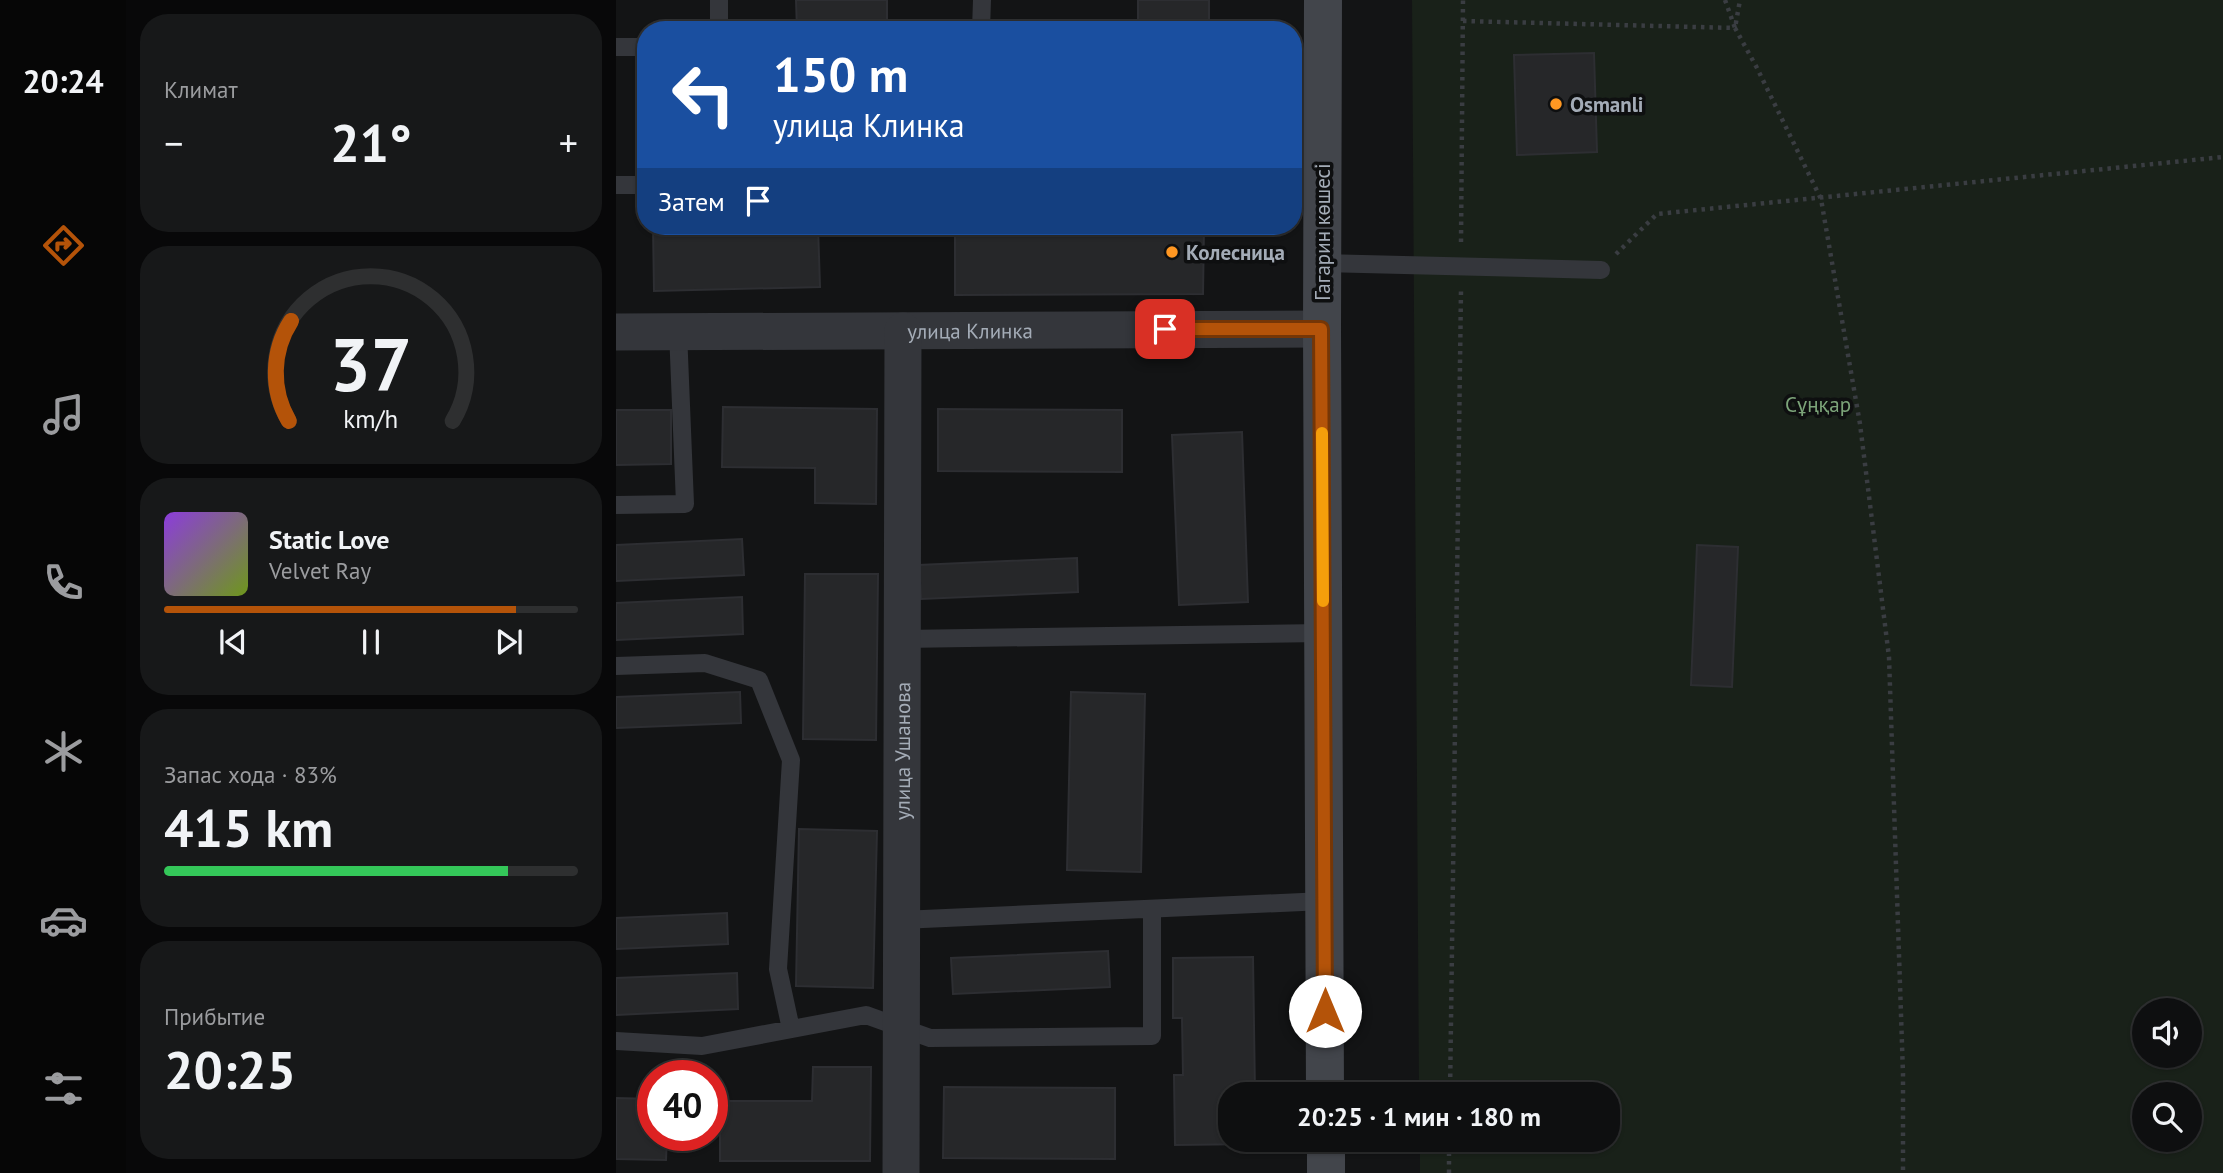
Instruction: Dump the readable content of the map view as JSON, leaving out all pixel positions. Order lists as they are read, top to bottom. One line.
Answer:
{"streets":{"street":["Гагарин көшесі","улица Клинка","улица Ушанова"]},"crossings":[["Гагарин көшесі","улица Клинка"],["улица Клинка","улица Ушанова"]],"parks":["Сұңқар"],"places":["Osmanli","Колесница"],"page":{"tabs":"20:24","tile":["Климат",["Запас хода · 83%","415 km"],["Прибытие","20:25"]],"turn":["150 m","улица Клинка"],"heat":["−","21°","+"],"then":"Затем","song":["Static Love","Velvet Ray"],"limit":"40","trip":"20:25 · 1 мин · 180 m","gauge":["37","km/h"]}}
